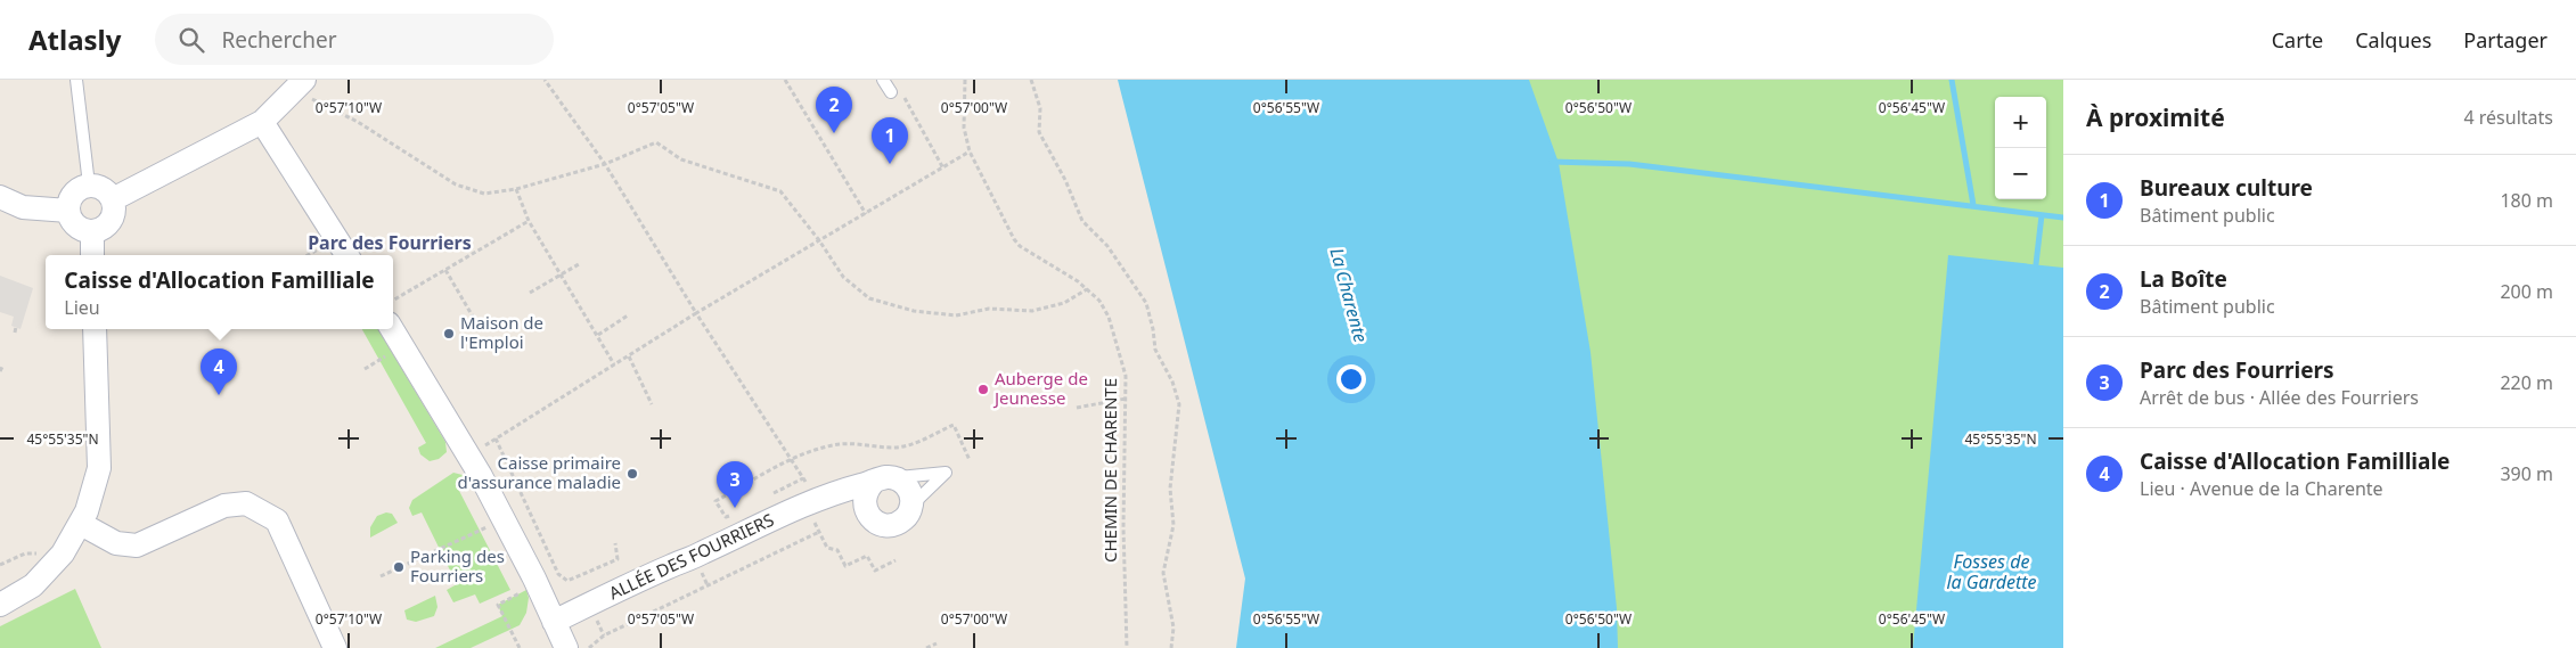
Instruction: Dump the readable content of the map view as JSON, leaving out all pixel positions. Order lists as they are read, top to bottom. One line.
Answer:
{"streets":{"street":["ALLÉE DES FOURRIERS"],"path":["CHEMIN DE CHARENTE"]},"districts":["Parc des Fourriers"],"water":["La Charente","Fosses de la Gardette"],"places":["Maison de l'Emploi","Auberge de Jeunesse","Caisse primaire d'assurance maladie","Parking des Fourriers"],"page":{"header":"Atlasly","search":"Rechercher","nav":["Carte","Calques","Partager"],"heading":["À proximité","4 résultats"],"pins":["2","1","4","3"],"map_buttons":["+","−"],"list":[{"mark":"1","name":"Bureaux culture","note":"Bâtiment public","value":"180 m"},{"mark":"2","name":"La Boîte","note":"Bâtiment public","value":"200 m"},{"mark":"3","name":"Parc des Fourriers","note":"Arrêt de bus · Allée des Fourriers","value":"220 m"},{"mark":"4","name":"Caisse d'Allocation Familliale","note":"Lieu · Avenue de la Charente","value":"390 m"}],"popup":["Caisse d'Allocation Familliale","Lieu"]},"coordinates":["0°57'10\"W","0°57'05\"W","0°57'00\"W","0°56'55\"W","0°56'50\"W","0°56'45\"W","45°55'35\"N"]}
